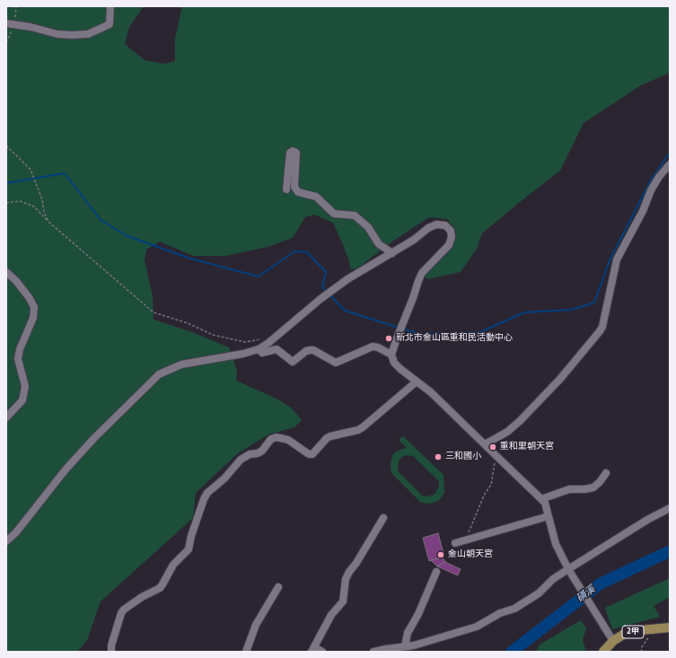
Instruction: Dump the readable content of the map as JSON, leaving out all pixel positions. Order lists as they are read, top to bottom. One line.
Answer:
{"streets":{"main road":["2甲"]},"water":["磺溪"],"places":["新北市金山區重和民活動中心","重和里朝天宮","三和國小","金山朝天宮"]}
